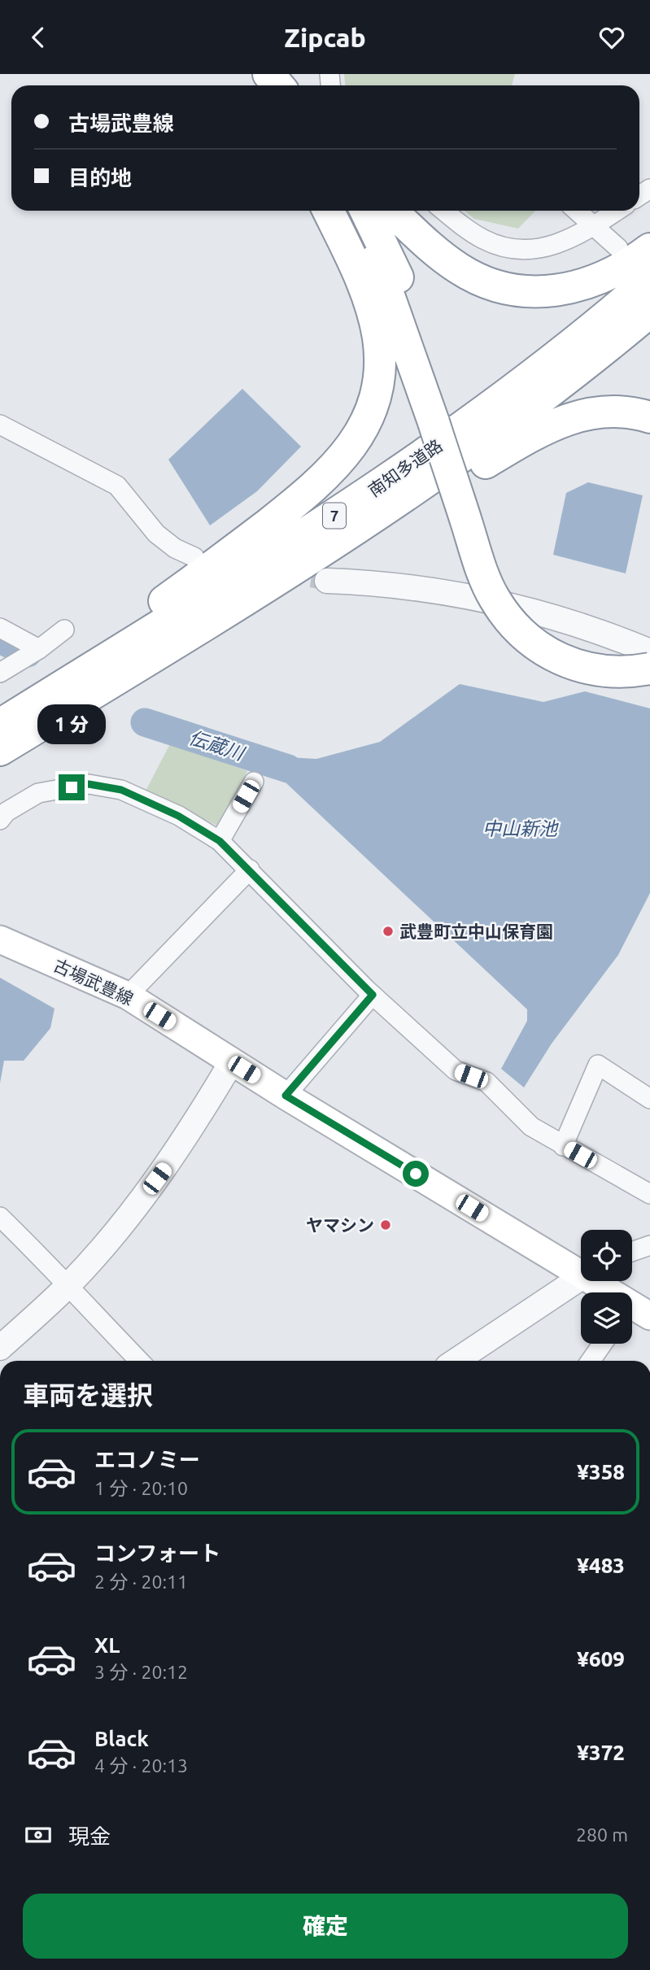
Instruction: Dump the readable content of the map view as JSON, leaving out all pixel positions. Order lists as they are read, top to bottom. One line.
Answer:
{"streets":{"highway":["南知多道路","7"],"main road":["古場武豊線"]},"water":["伝蔵川","中山新池"],"places":["武豊町立中山保育園","ヤマシン"],"page":{"header":"Zipcab","banner":["古場武豊線","目的地"],"bubble":"1 分","heading":"車両を選択","list":[{"name":"エコノミー","note":"1 分 · 20:10","value":"¥358"},{"name":"コンフォート","note":"2 分 · 20:11","value":"¥483"},{"name":"XL","note":"3 分 · 20:12","value":"¥609"},{"name":"Black","note":"4 分 · 20:13","value":"¥372"}],"pay":["現金","280 m"],"buttons":"確定"}}
